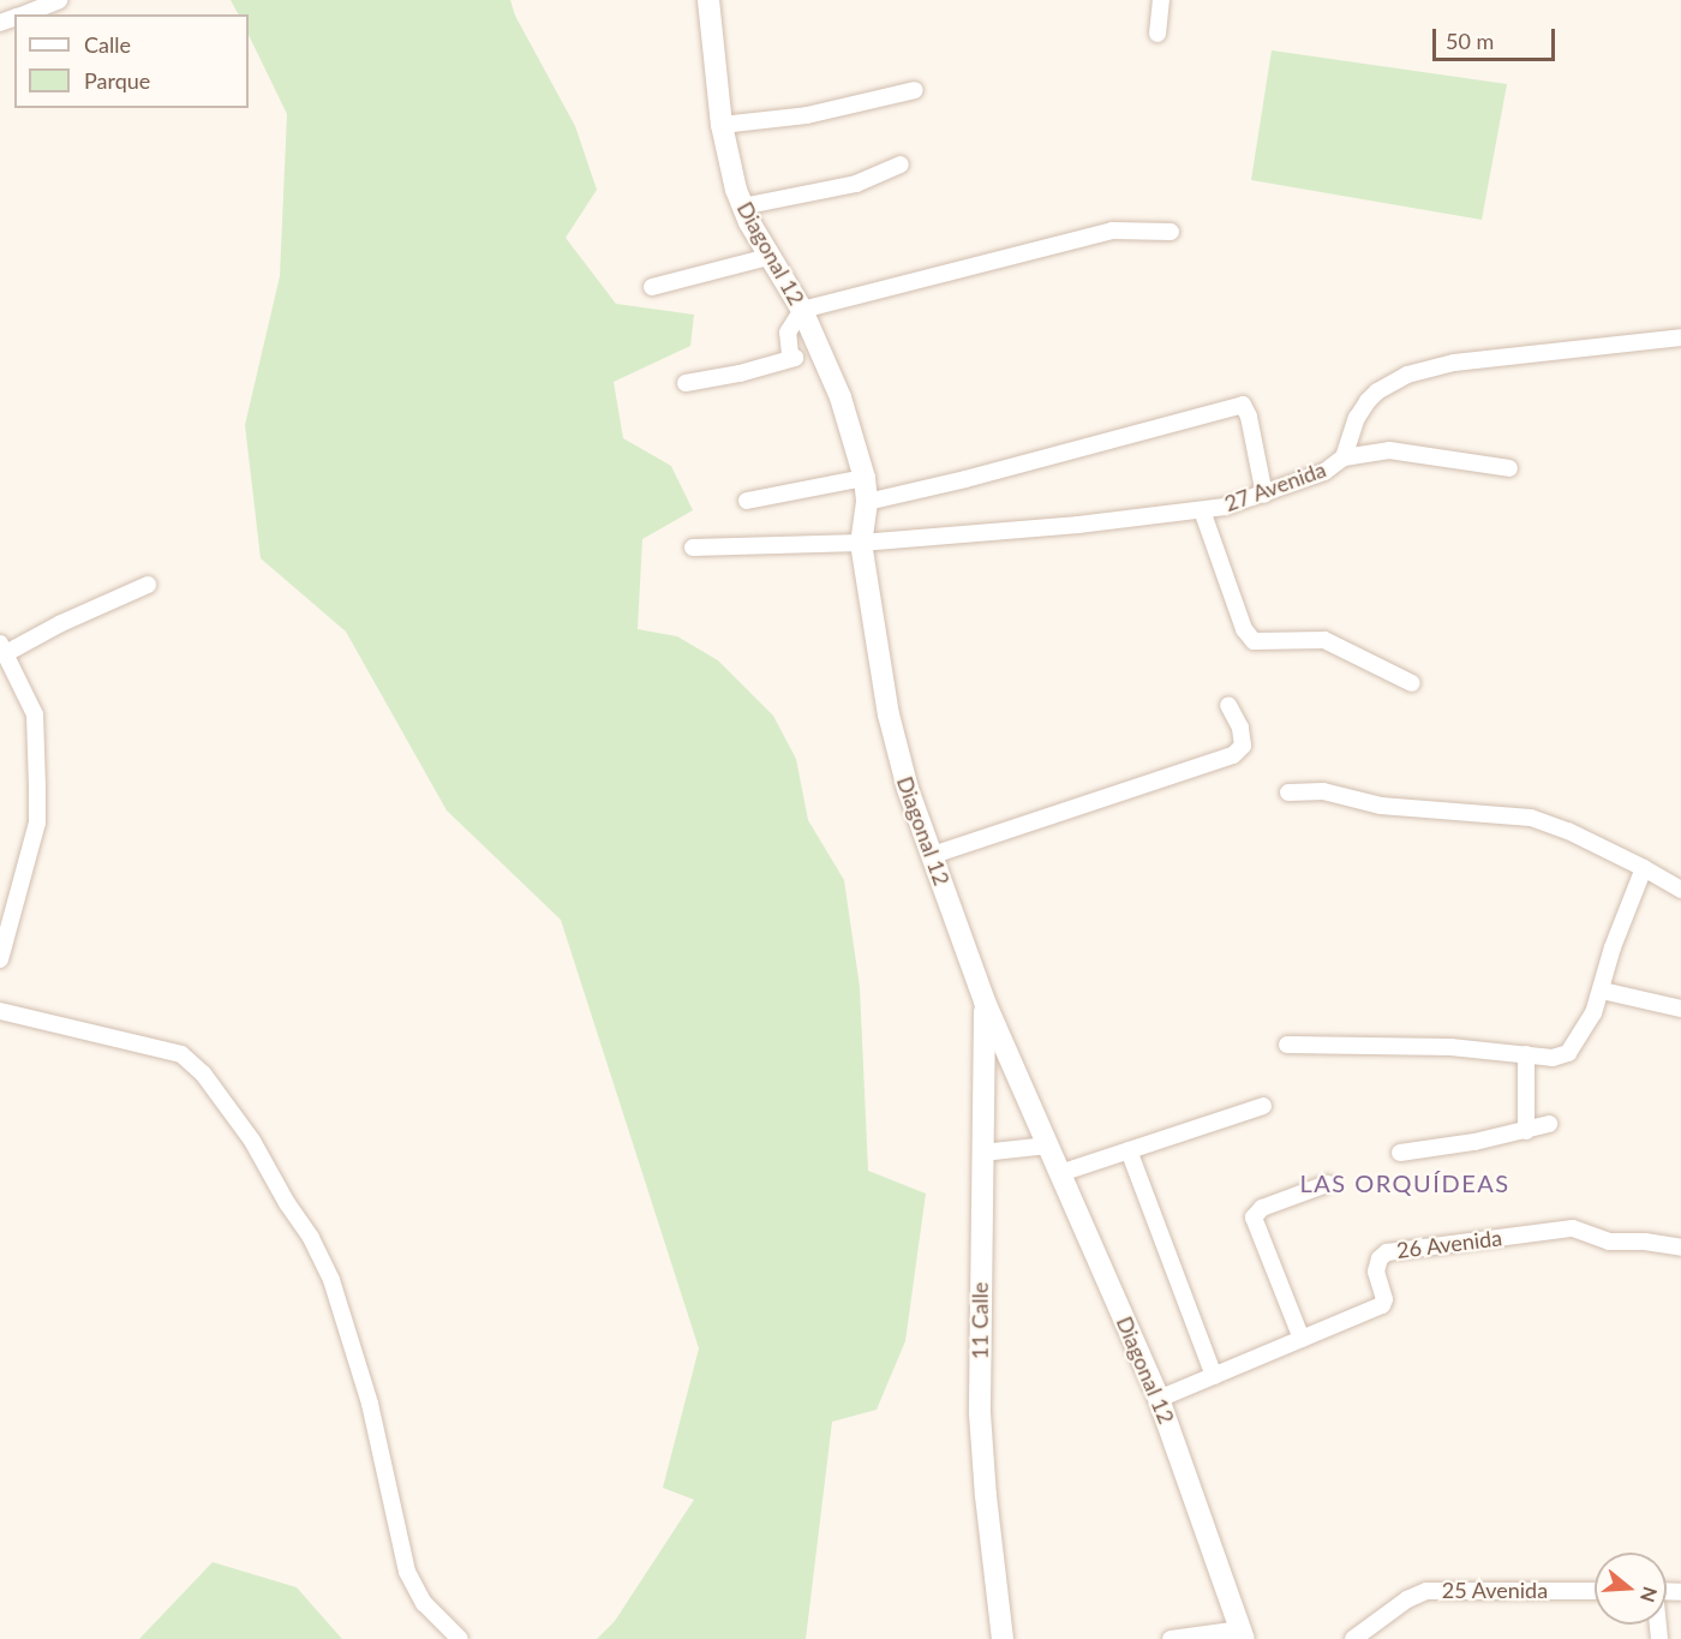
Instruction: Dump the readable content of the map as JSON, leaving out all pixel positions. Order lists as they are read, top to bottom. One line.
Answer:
{"streets":{"main road":["Diagonal 12","11 Calle"],"street":["27 Avenida","26 Avenida","25 Avenida"]},"crossings":[["Diagonal 12","27 Avenida"],["Diagonal 12","26 Avenida"],["Diagonal 12","11 Calle"]],"districts":["LAS ORQUÍDEAS"],"legend":["Calle","Parque"],"scale_bar":"50 m","north":"right"}
